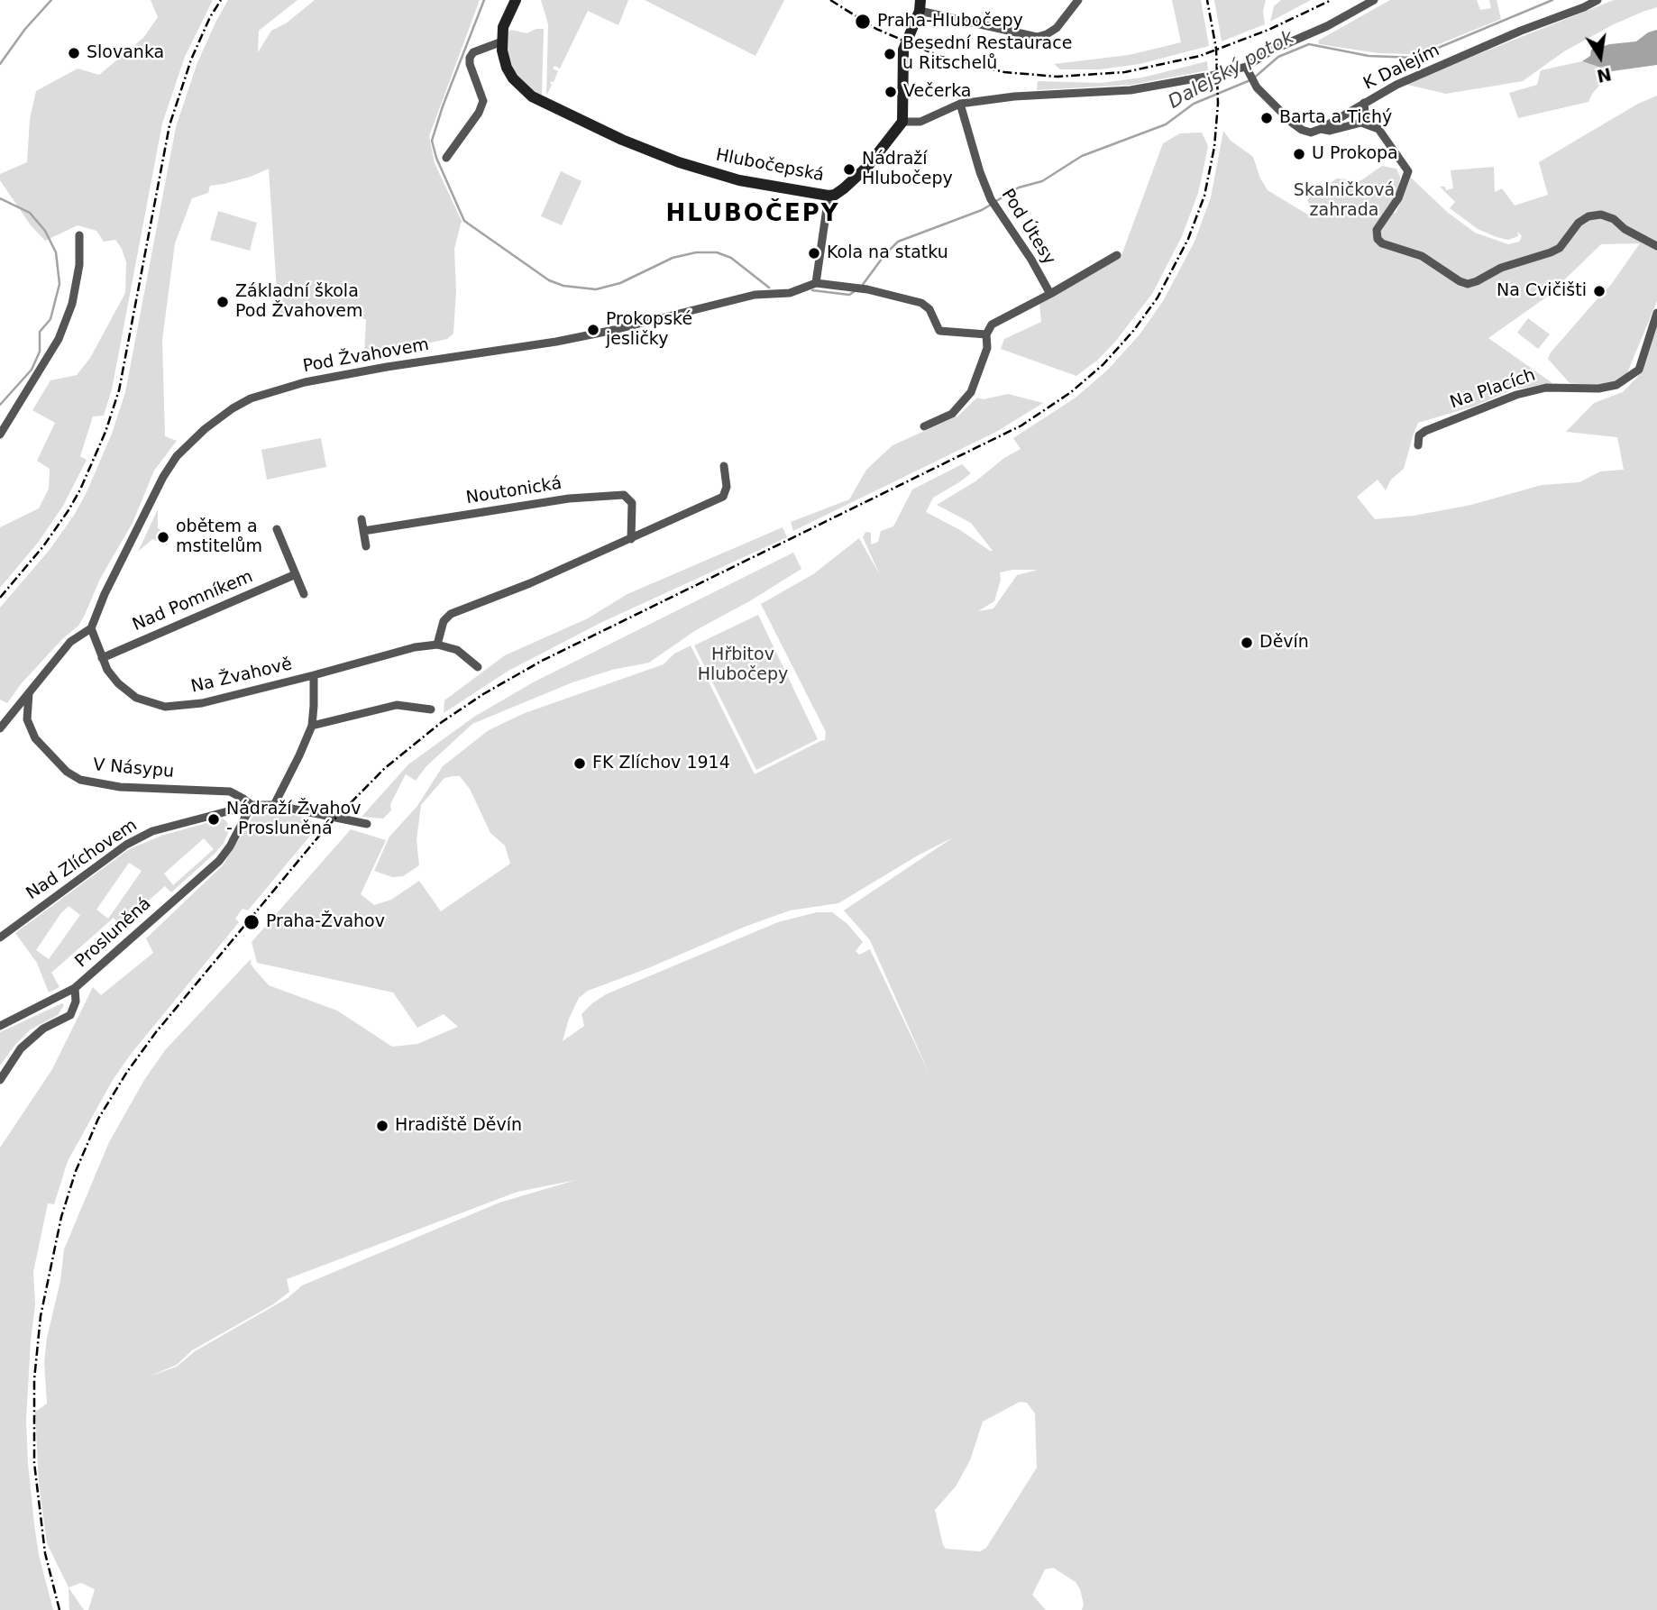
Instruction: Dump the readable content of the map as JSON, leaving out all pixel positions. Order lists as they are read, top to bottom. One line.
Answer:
{"streets":{"street":["K Dalejím","Hlubočepská","Pod Útesy","Pod Žvahovem","Na Placích","Noutonická","Nad Pomníkem","Na Žvahově","V Násypu","Nad Zlíchovem","Prosluněná"]},"crossings":[["Pod Žvahovem","Na Žvahově"],["Nad Pomníkem","Na Žvahově"],["V Násypu","Nad Zlíchovem"],["V Násypu","Prosluněná"],["Nad Zlíchovem","Prosluněná"]],"districts":["HLUBOČEPY"],"water":["Dalejský potok"],"parks":["Skalničková zahrada","Hřbitov Hlubočepy"],"places":["Praha-Hlubočepy","Slovanka","Besední Restaurace u Ritschelů","Večerka","Barta a Tichý","U Prokopa","Nádraží Hlubočepy","Kola na statku","Na Cvičišti","Základní škola Pod Žvahovem","Prokopské jesličky","obětem a mstitelům","Děvín","FK Zlíchov 1914","Nádraží Žvahov - Prosluněná","Praha-Žvahov","Hradiště Děvín"],"north":"bottom"}
